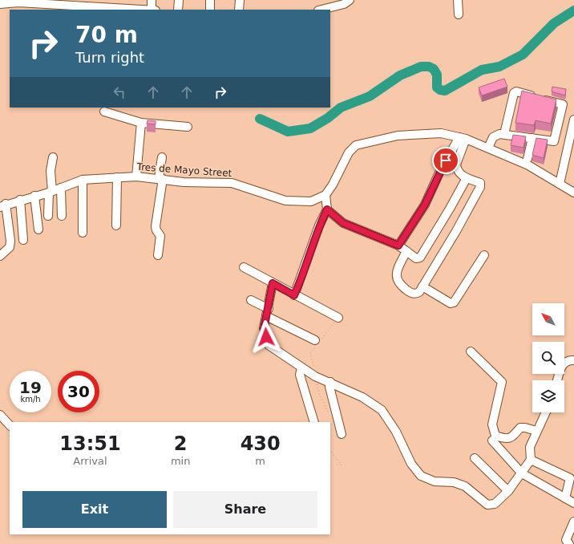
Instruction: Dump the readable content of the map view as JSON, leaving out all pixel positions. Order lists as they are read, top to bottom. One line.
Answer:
{"streets":{"street":["Tres de Mayo Street"]},"north":"top left","page":{"turn":["70 m","Turn right"],"speed":"19 km/h","limit":"30","eta":["13:51","Arrival","2","min","430","m"],"buttons":["Exit","Share"]}}
